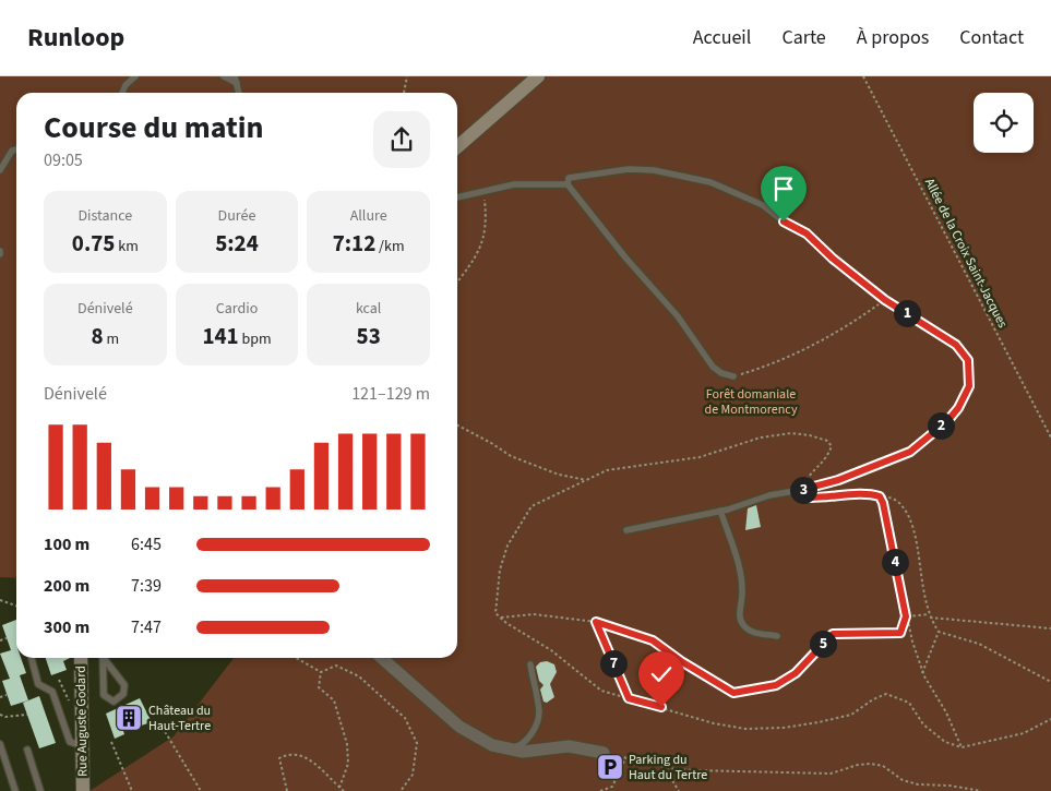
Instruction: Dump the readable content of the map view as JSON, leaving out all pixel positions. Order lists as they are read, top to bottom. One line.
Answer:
{"streets":{"street":["Rue Auguste Godard"],"path":["Allée de la Croix Saint-Jacques"]},"parks":["Forêt domaniale de Montmorency"],"places":{"building":["Château du Haut-Tertre"],"parking":["Parking du Haut du Tertre"]},"page":{"header":"Runloop","nav":["Accueil","Carte","À propos","Contact"],"heading":["Course du matin","09:05"],"stats":[["Distance","0.75 km"],["Durée","5:24"],["Allure","7:12 /km"],["Dénivelé","8 m"],["Cardio","141 bpm"],["kcal","53"]],"pins":["1","2","3","4","5","7"],"chart":["Dénivelé","121–129 m"],"list":[{"name":"100 m","note":"6:45"},{"name":"200 m","note":"7:39"},{"name":"300 m","note":"7:47"}]}}
